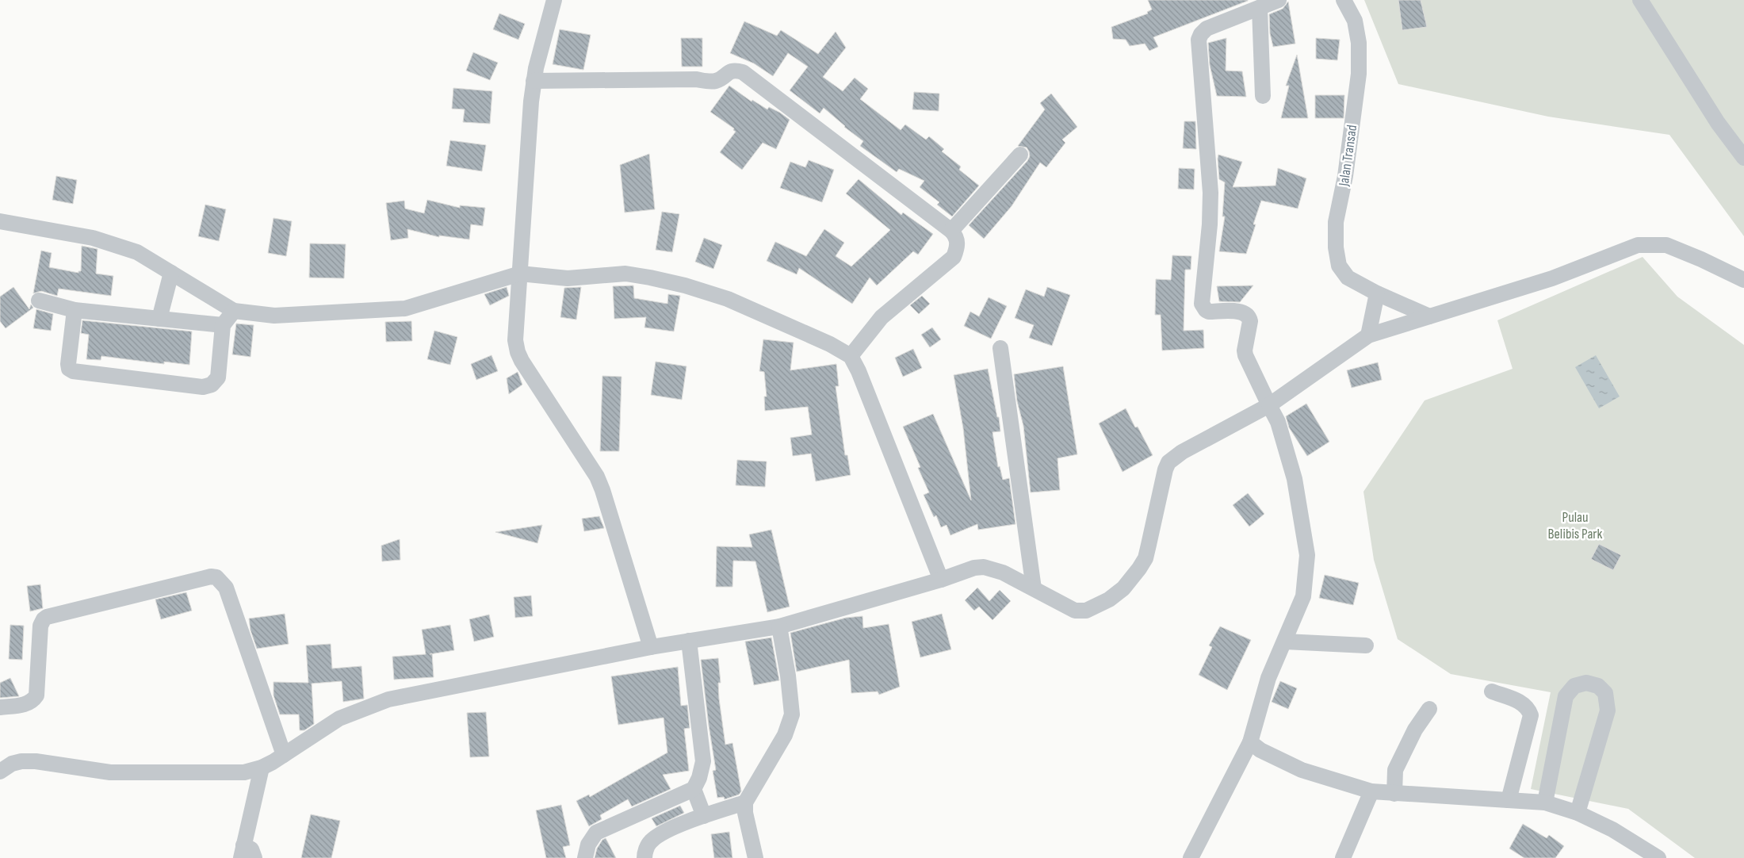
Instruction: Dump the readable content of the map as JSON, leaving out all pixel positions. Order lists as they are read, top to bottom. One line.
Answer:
{"streets":{"street":["Jalan Transad"]},"parks":["Pulau Belibis Park"]}
